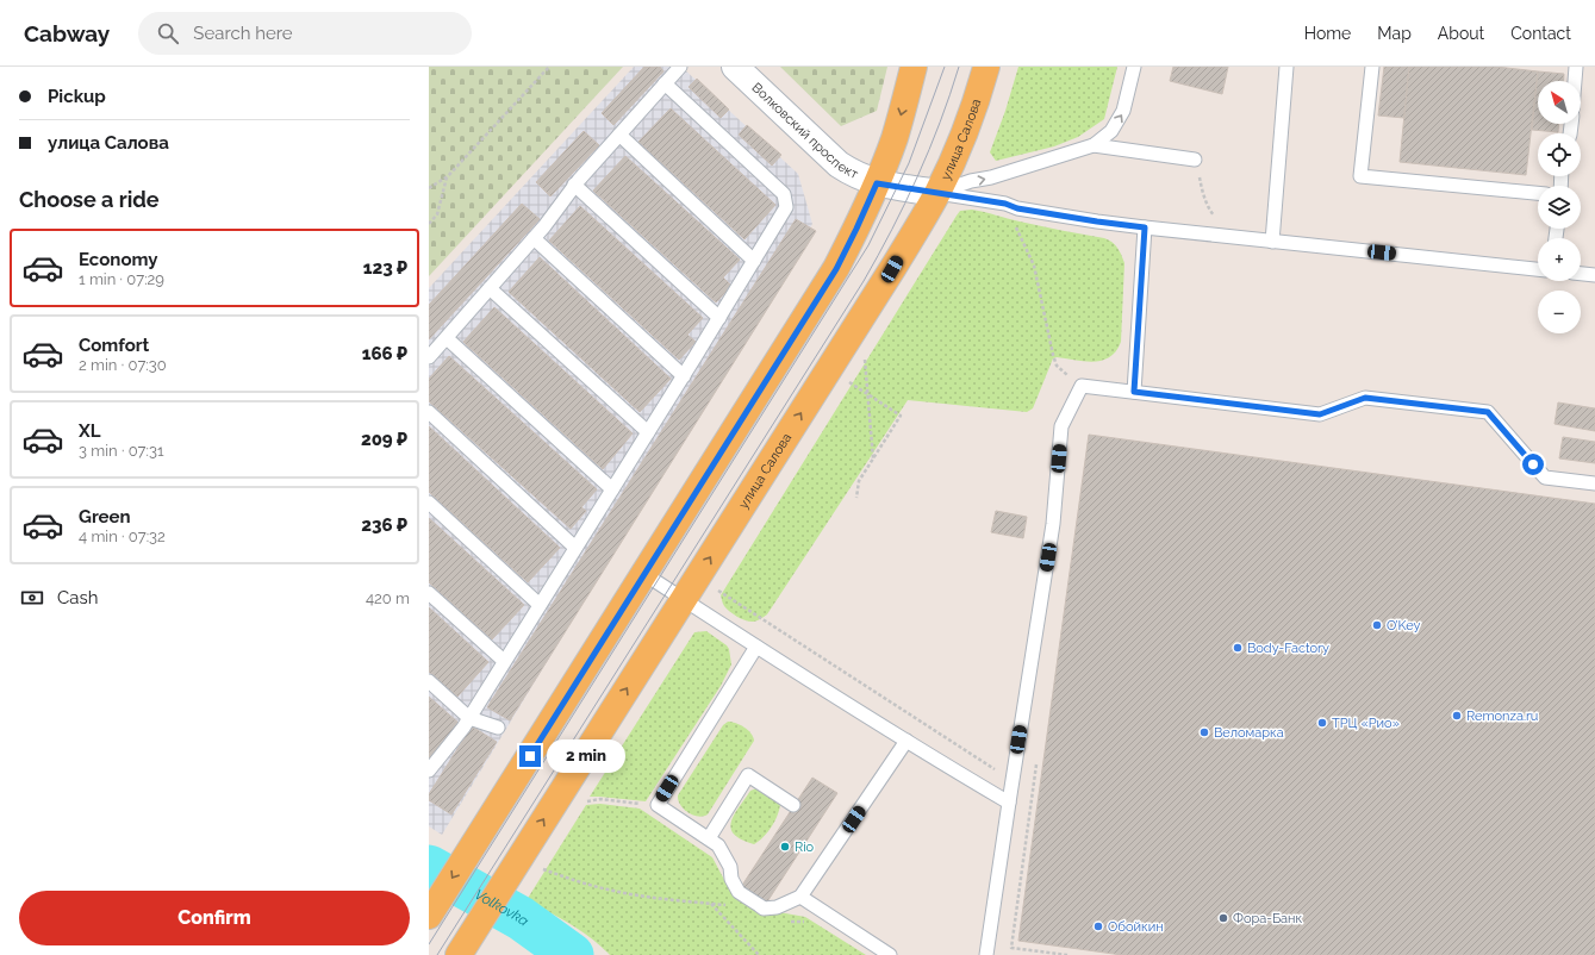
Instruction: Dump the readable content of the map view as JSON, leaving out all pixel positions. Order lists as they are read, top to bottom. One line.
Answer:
{"streets":{"main road":["улица Салова"],"street":["Волковский проспект"]},"crossings":[["Волковский проспект","улица Салова"]],"water":["Volkovka"],"places":["O’Key","Body-Factory","Remonza.ru","ТРЦ «Рио»","Веломарка","Rio","Фора-Банк","Обойкин"],"north":"top left","page":{"header":"Cabway","search":"Search here","nav":["Home","Map","About","Contact"],"banner":["Pickup","улица Салова"],"map_buttons":["+","−"],"heading":"Choose a ride","list":[{"name":"Economy","note":"1 min · 07:29","value":"123 ₽"},{"name":"Comfort","note":"2 min · 07:30","value":"166 ₽"},{"name":"XL","note":"3 min · 07:31","value":"209 ₽"},{"name":"Green","note":"4 min · 07:32","value":"236 ₽"}],"pay":["Cash","420 m"],"bubble":"2 min","buttons":"Confirm"}}
